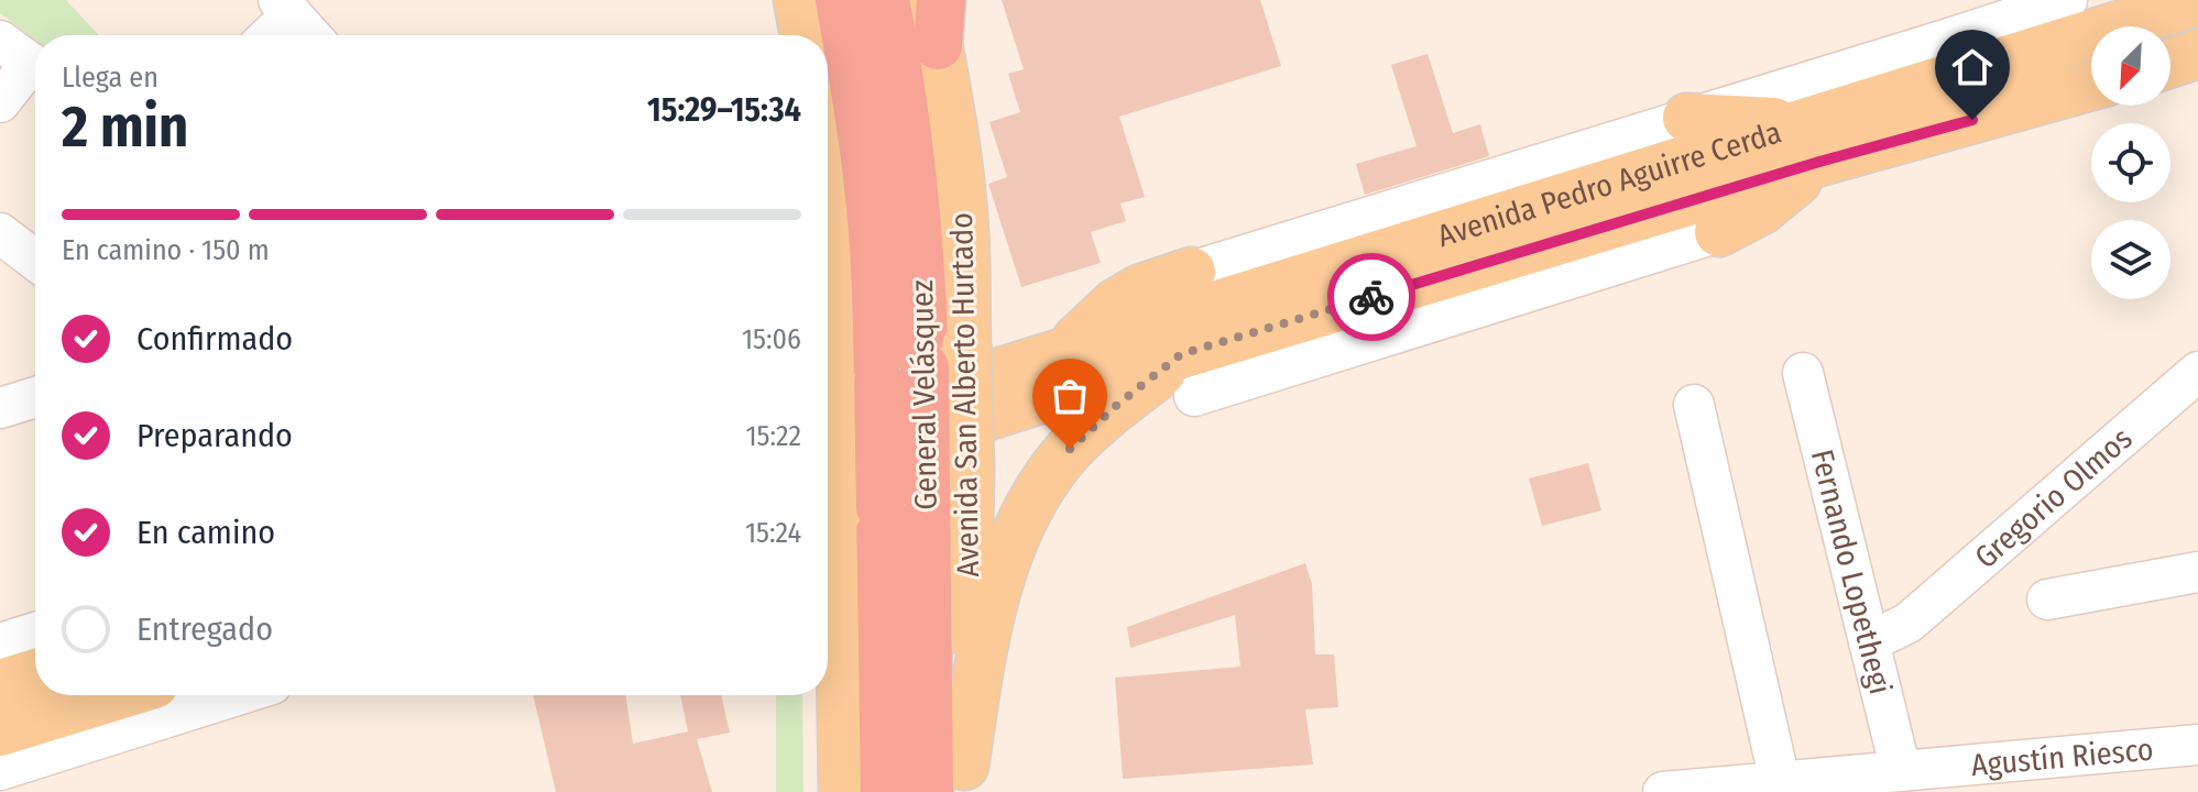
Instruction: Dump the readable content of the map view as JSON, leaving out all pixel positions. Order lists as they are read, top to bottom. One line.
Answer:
{"streets":{"highway":["General Velásquez"],"main road":["Avenida Pedro Aguirre Cerda","Avenida San Alberto Hurtado"],"street":["Gregorio Olmos","Fernando Lopethegi","Agustín Riesco"]},"crossings":[["Avenida Pedro Aguirre Cerda","General Velásquez"],["General Velásquez","Avenida San Alberto Hurtado"],["Gregorio Olmos","Fernando Lopethegi"],["Fernando Lopethegi","Agustín Riesco"]],"north":"bottom left","page":{"heading":["2 min","Llega en","15:29–15:34"],"bar":"En camino · 150 m","list":[["Confirmado","15:06"],["Preparando","15:22"],["En camino","15:24"],"Entregado"]}}
